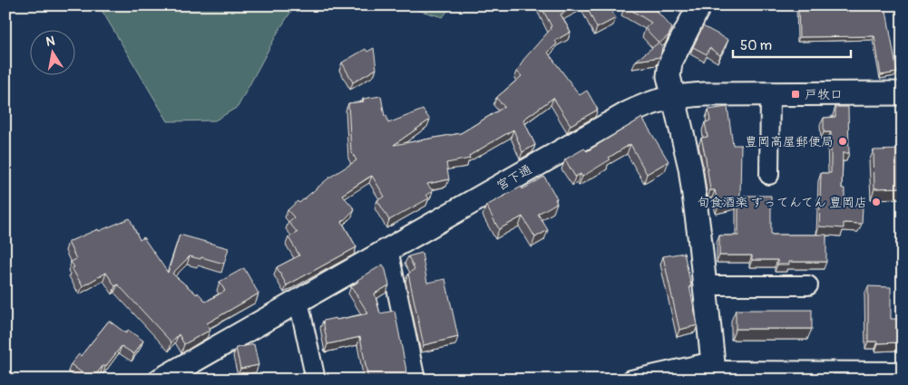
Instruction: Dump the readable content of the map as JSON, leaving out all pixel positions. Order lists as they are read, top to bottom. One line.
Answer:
{"streets":{"street":["宮下通"]},"places":{"transit":["戸牧口"],"other":["豊岡高屋郵便局","旬食酒楽 すってんてん 豊岡店"]},"scale_bar":"50 m","north":"top"}
